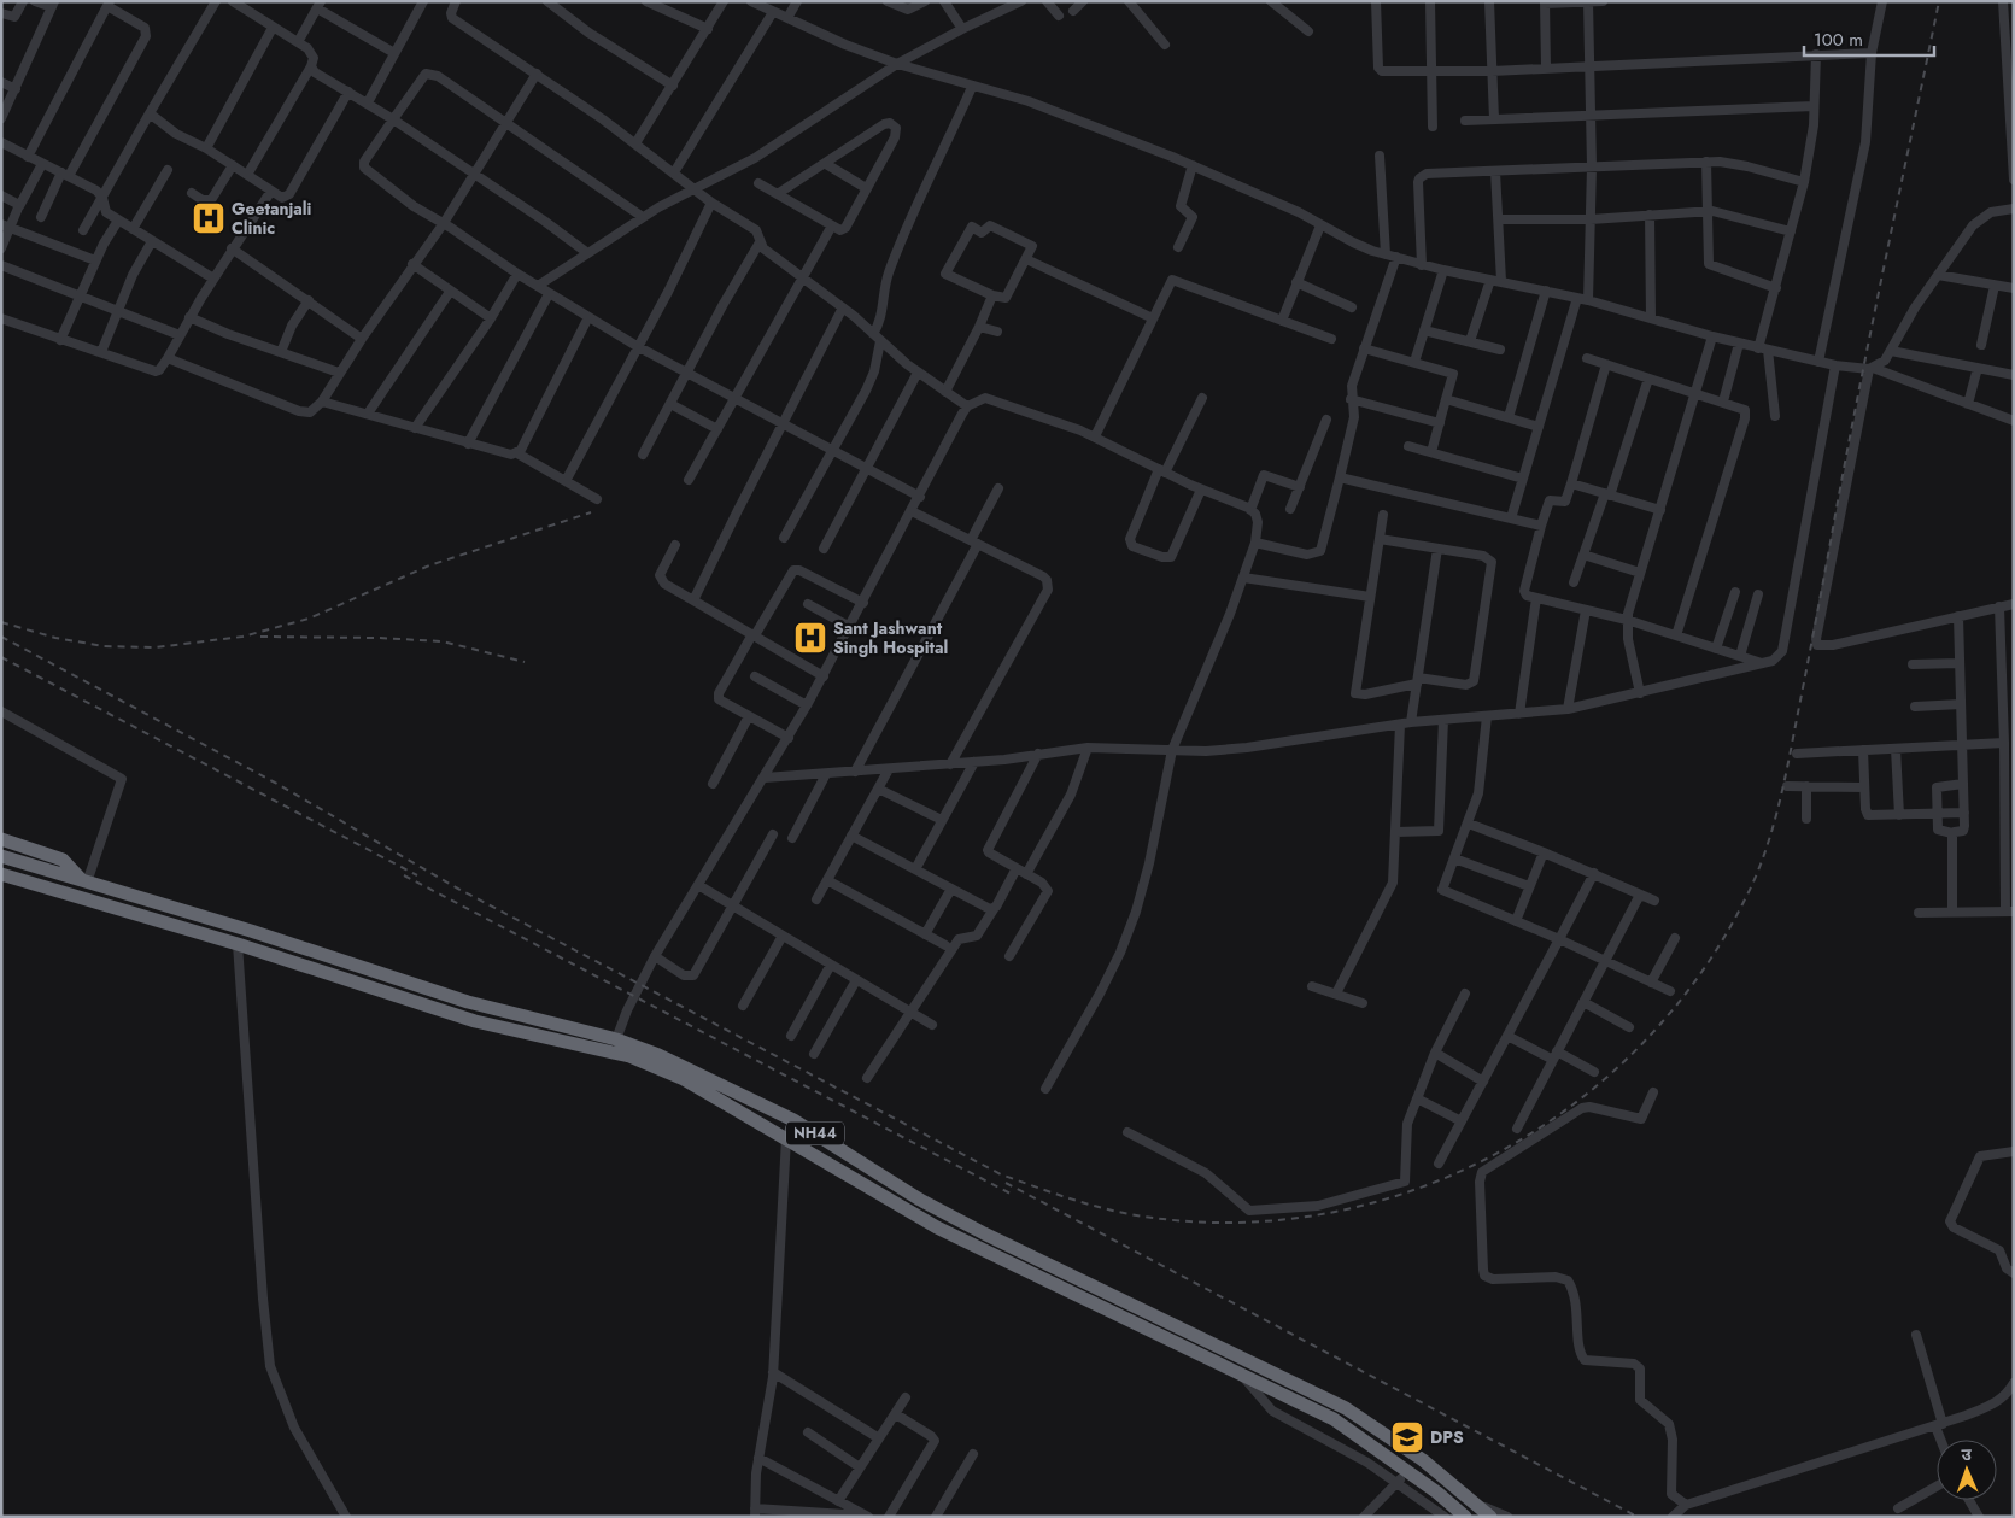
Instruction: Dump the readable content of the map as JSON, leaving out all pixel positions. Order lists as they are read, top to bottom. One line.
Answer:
{"streets":{"highway":["NH44"]},"places":{"hospital":["Geetanjali Clinic","Sant Jashwant Singh Hospital"],"school or university":["DPS"]},"scale_bar":"100 m","north":"top"}
